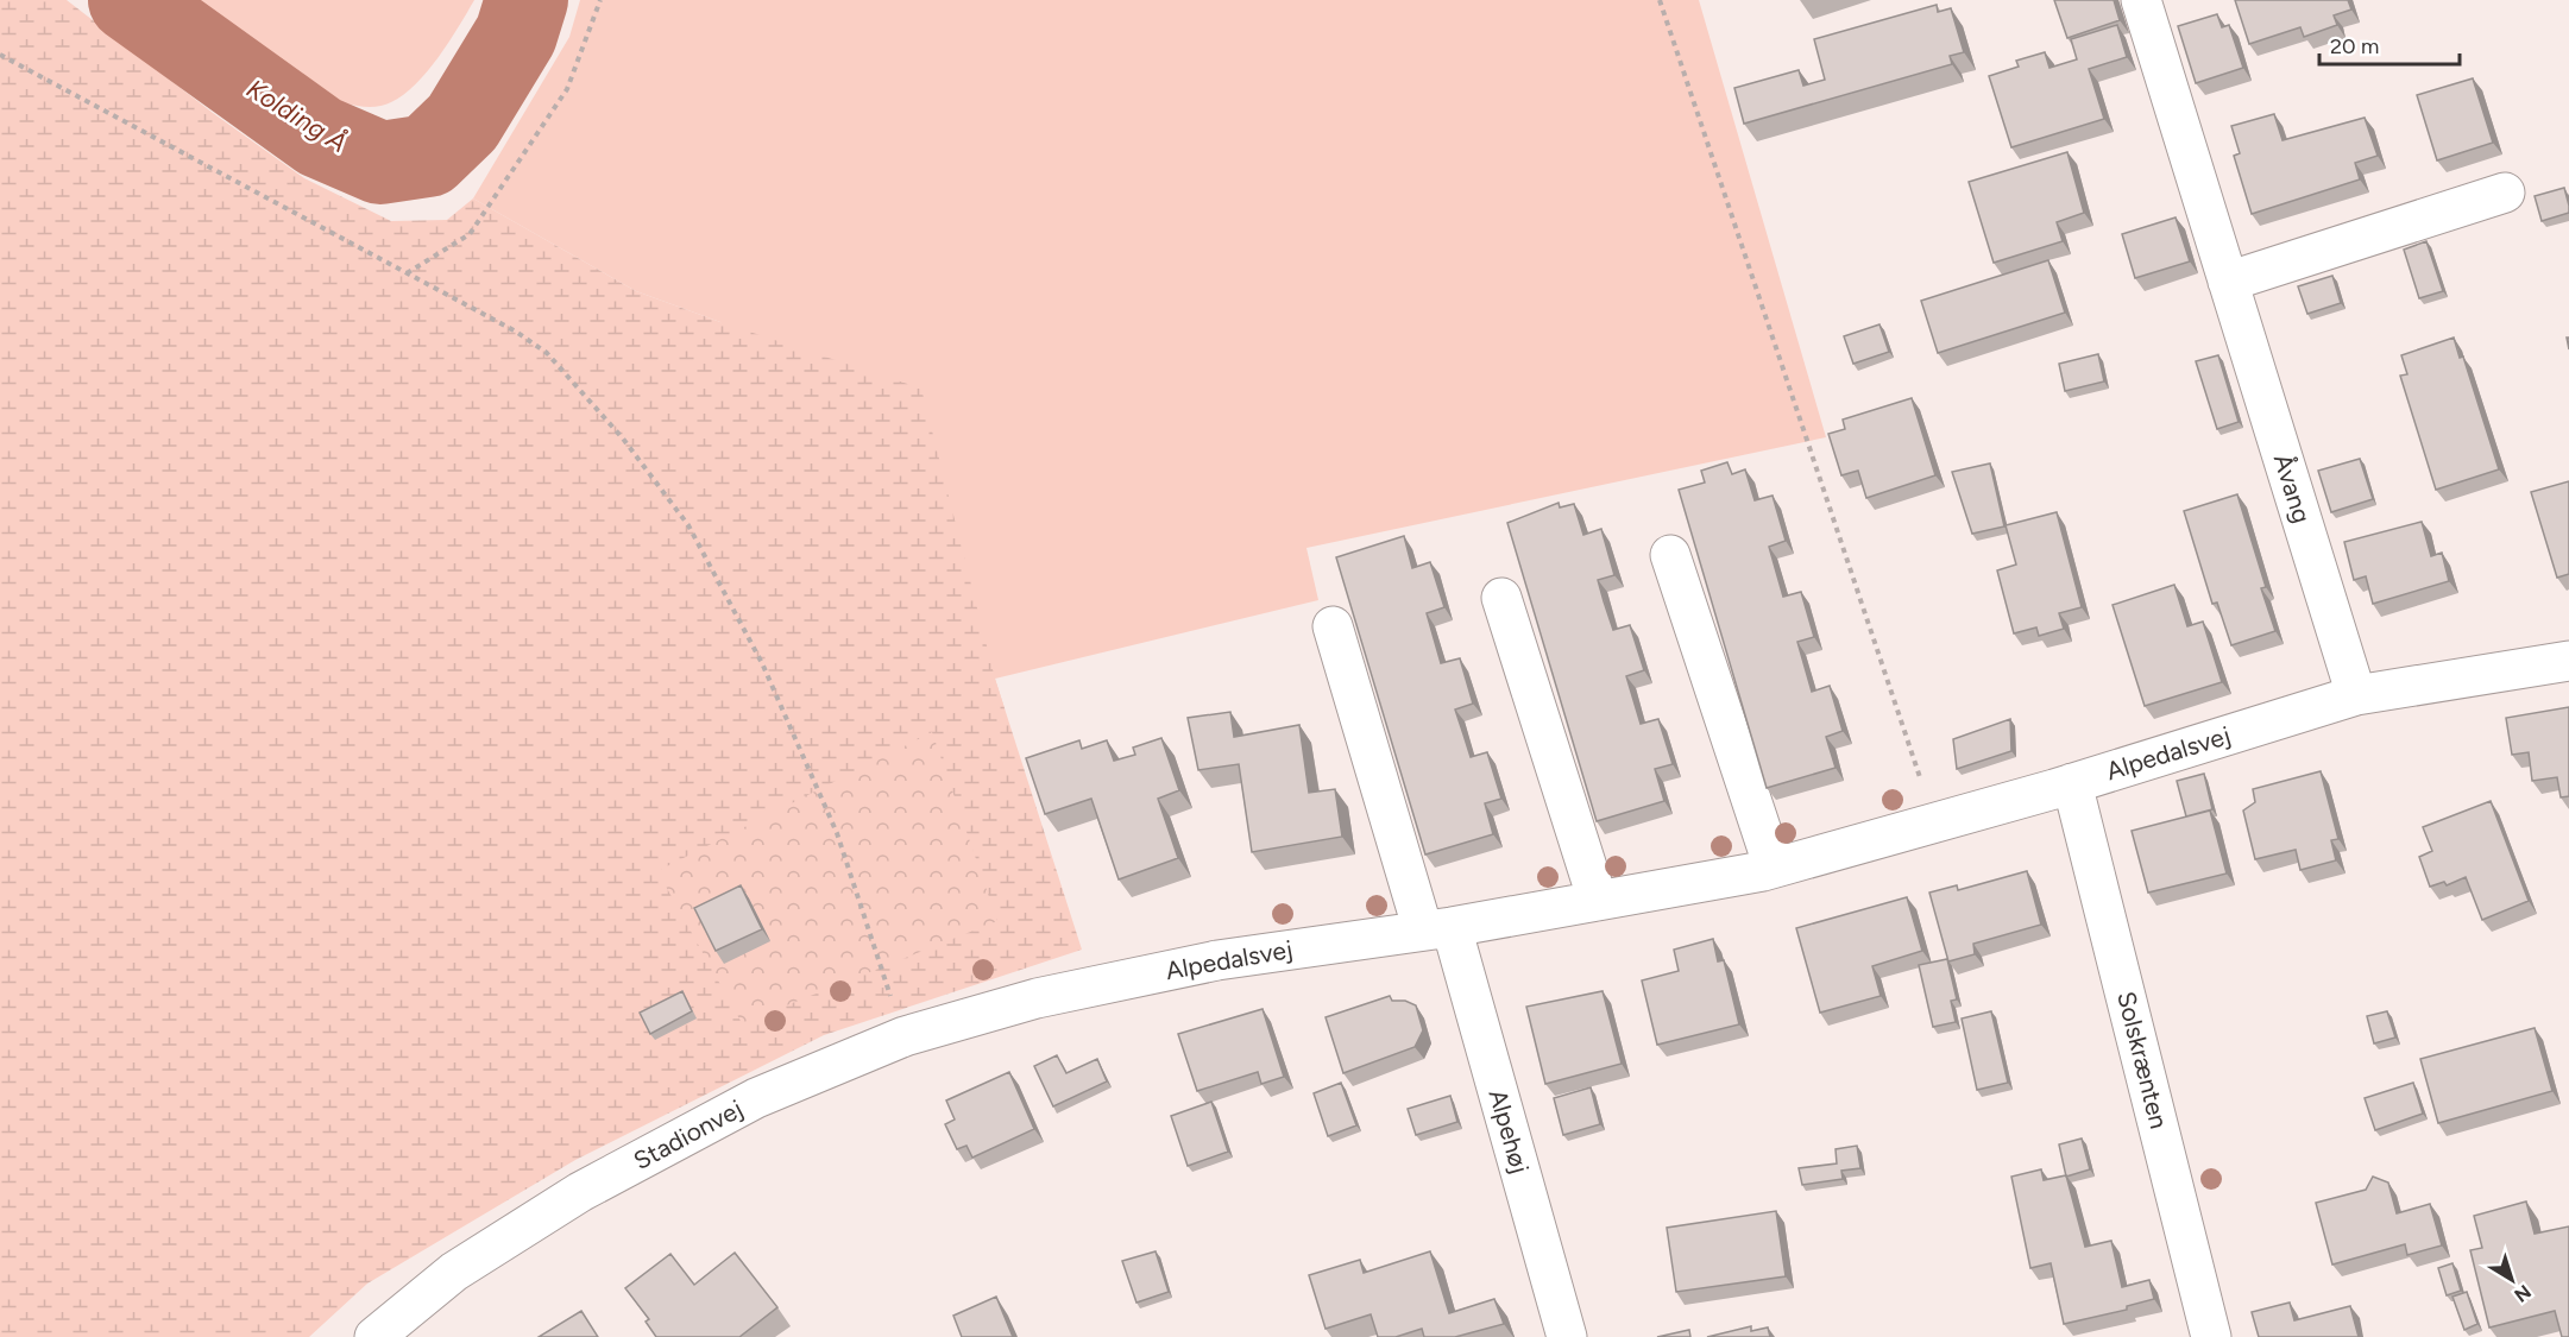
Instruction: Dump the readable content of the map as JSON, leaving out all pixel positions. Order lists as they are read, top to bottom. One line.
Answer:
{"streets":{"street":["Åvang","Alpedalsvej","Solskrænten","Alpehøj","Stadionvej"]},"crossings":[["Åvang","Alpedalsvej"],["Alpedalsvej","Solskrænten"],["Alpedalsvej","Alpehøj"],["Alpedalsvej","Stadionvej"]],"water":["Kolding Å"],"scale_bar":"20 m","north":"bottom right"}
